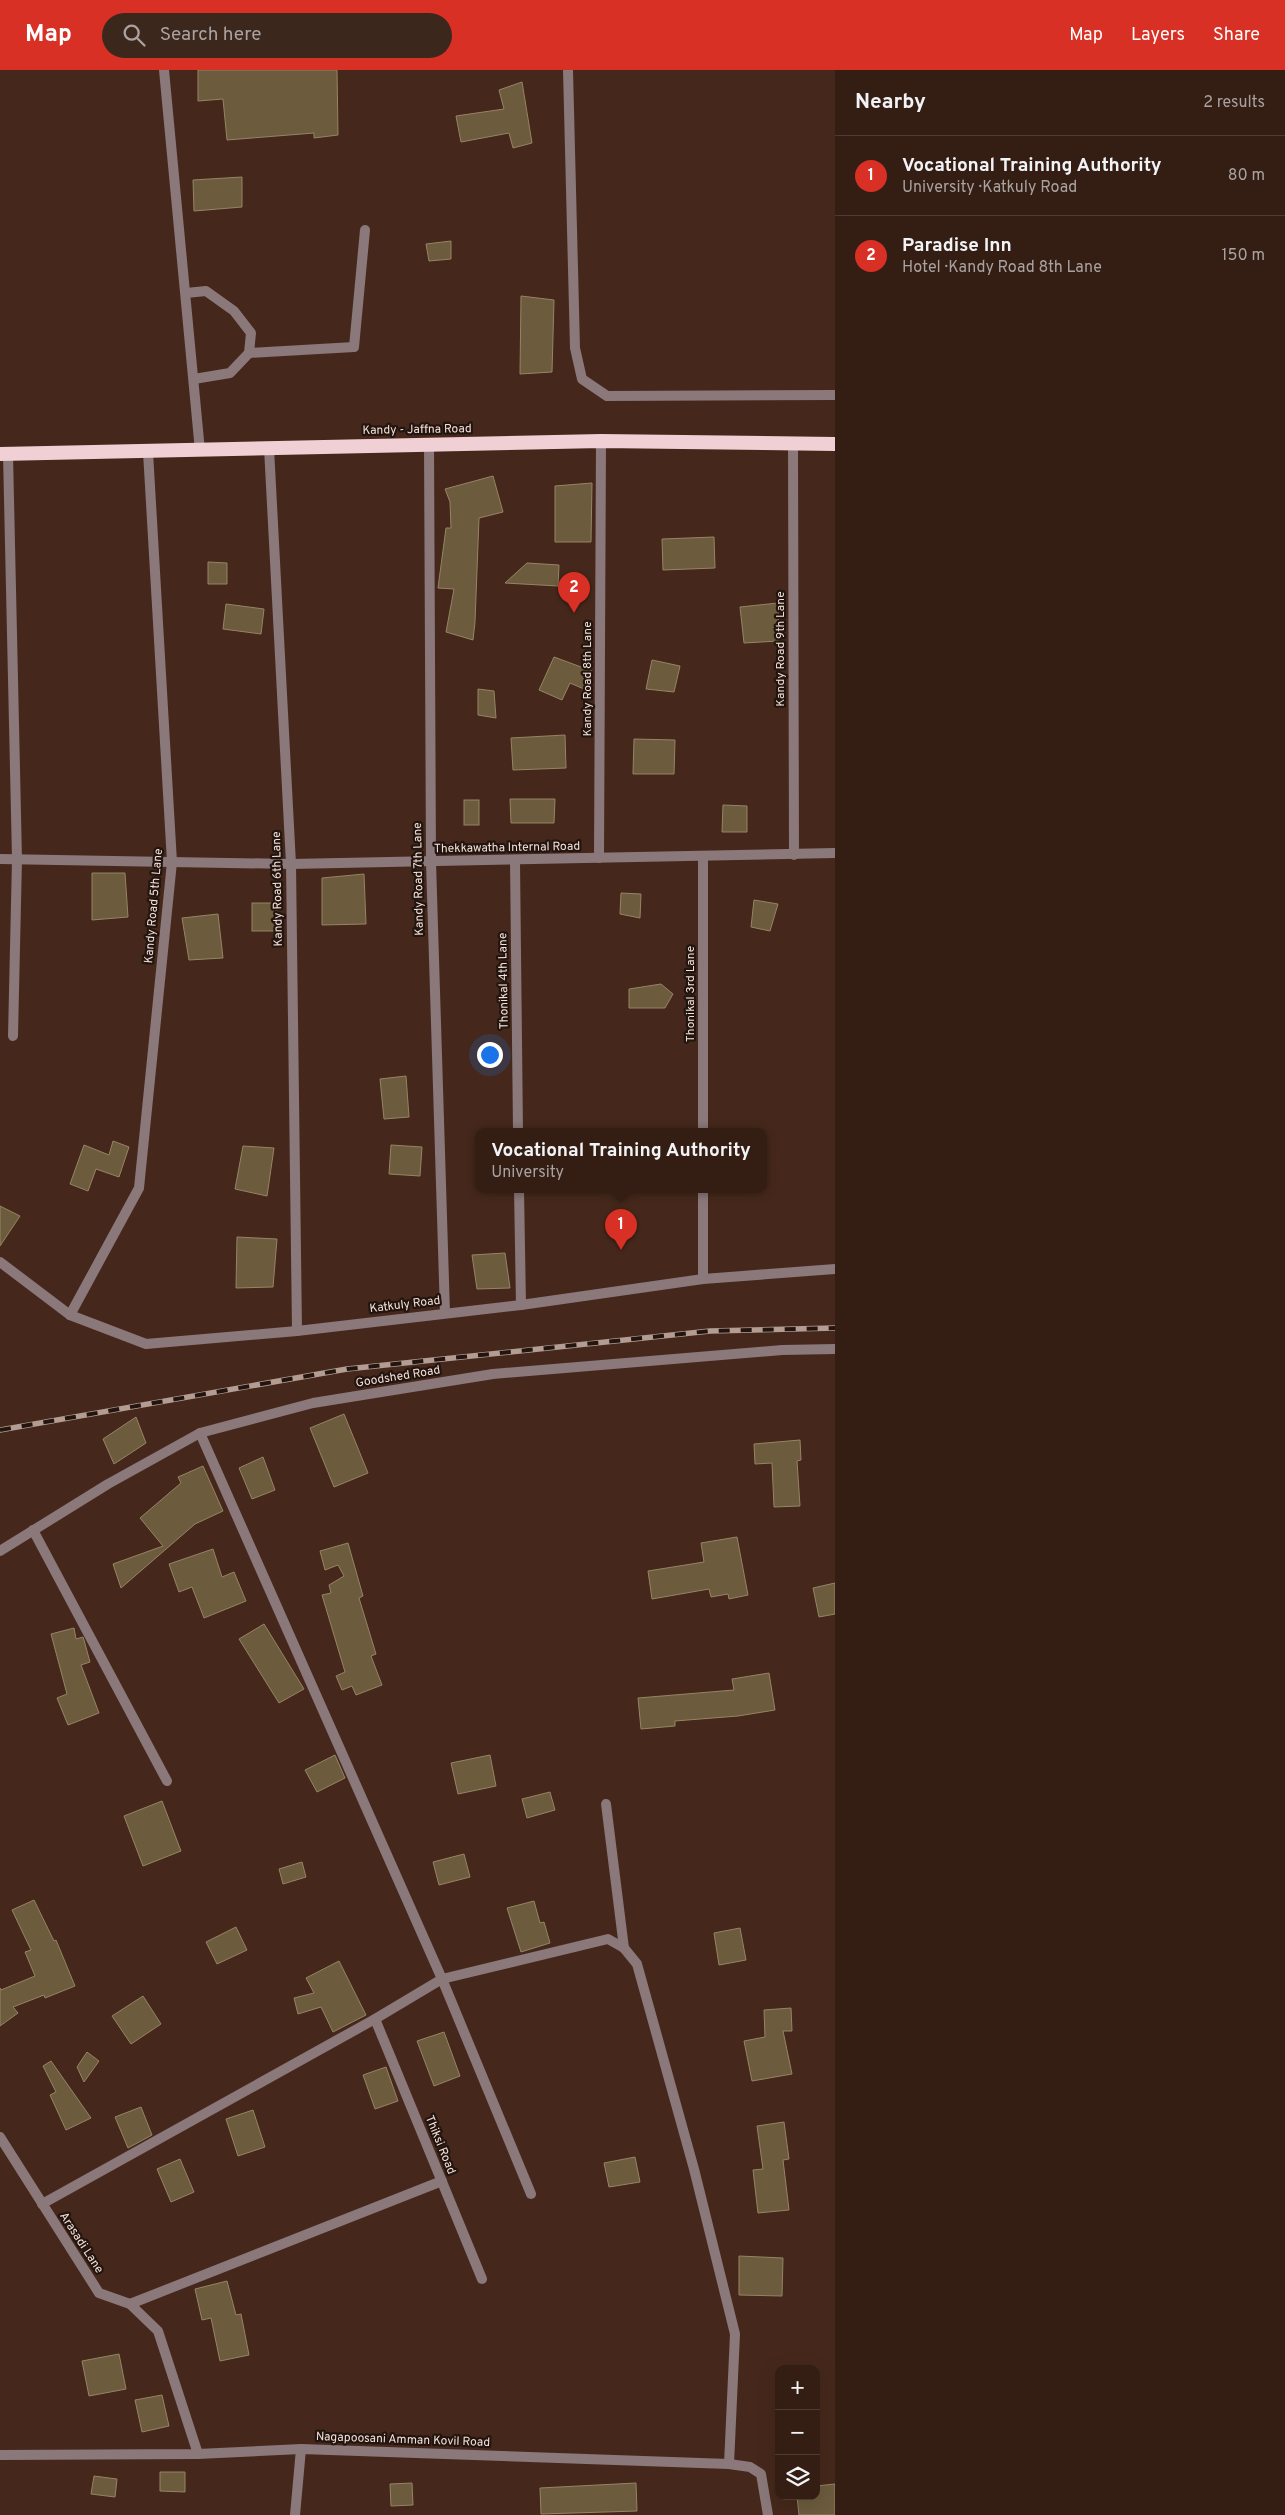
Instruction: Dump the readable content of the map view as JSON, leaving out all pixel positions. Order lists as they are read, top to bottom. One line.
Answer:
{"streets":{"highway":["Kandy - Jaffna Road"],"street":["Kandy Road 9th Lane","Kandy Road 8th Lane","Thekkawatha Internal Road","Kandy Road 7th Lane","Kandy Road 6th Lane","Kandy Road 5th Lane","Thonikal 4th Lane","Thonikal 3rd Lane","Katkuly Road","Goodshed Road","Thiksi Road","Arasadi Lane","Nagapoosani Amman Kovil Road"]},"crossings":[["Kandy - Jaffna Road","Kandy Road 9th Lane"],["Kandy - Jaffna Road","Kandy Road 8th Lane"],["Kandy - Jaffna Road","Kandy Road 7th Lane"],["Kandy - Jaffna Road","Kandy Road 6th Lane"],["Kandy - Jaffna Road","Kandy Road 5th Lane"],["Kandy Road 9th Lane","Thekkawatha Internal Road"],["Kandy Road 8th Lane","Thekkawatha Internal Road"],["Thekkawatha Internal Road","Kandy Road 7th Lane"],["Thekkawatha Internal Road","Kandy Road 6th Lane"],["Thekkawatha Internal Road","Kandy Road 5th Lane"],["Thekkawatha Internal Road","Thonikal 4th Lane"],["Thekkawatha Internal Road","Thonikal 3rd Lane"],["Kandy Road 7th Lane","Katkuly Road"],["Kandy Road 6th Lane","Katkuly Road"],["Kandy Road 5th Lane","Katkuly Road"],["Arasadi Lane","Nagapoosani Amman Kovil Road"]],"page":{"header":"Map","search":"Search here","nav":["Map","Layers","Share"],"heading":["Nearby","2 results"],"list":[{"mark":"1","name":"Vocational Training Authority","note":"University · Katkuly Road","value":"80 m"},{"mark":"2","name":"Paradise Inn","note":"Hotel · Kandy Road 8th Lane","value":"150 m"}],"pins":["2","1"],"popup":["Vocational Training Authority","University"],"map_buttons":["+","−"]}}
